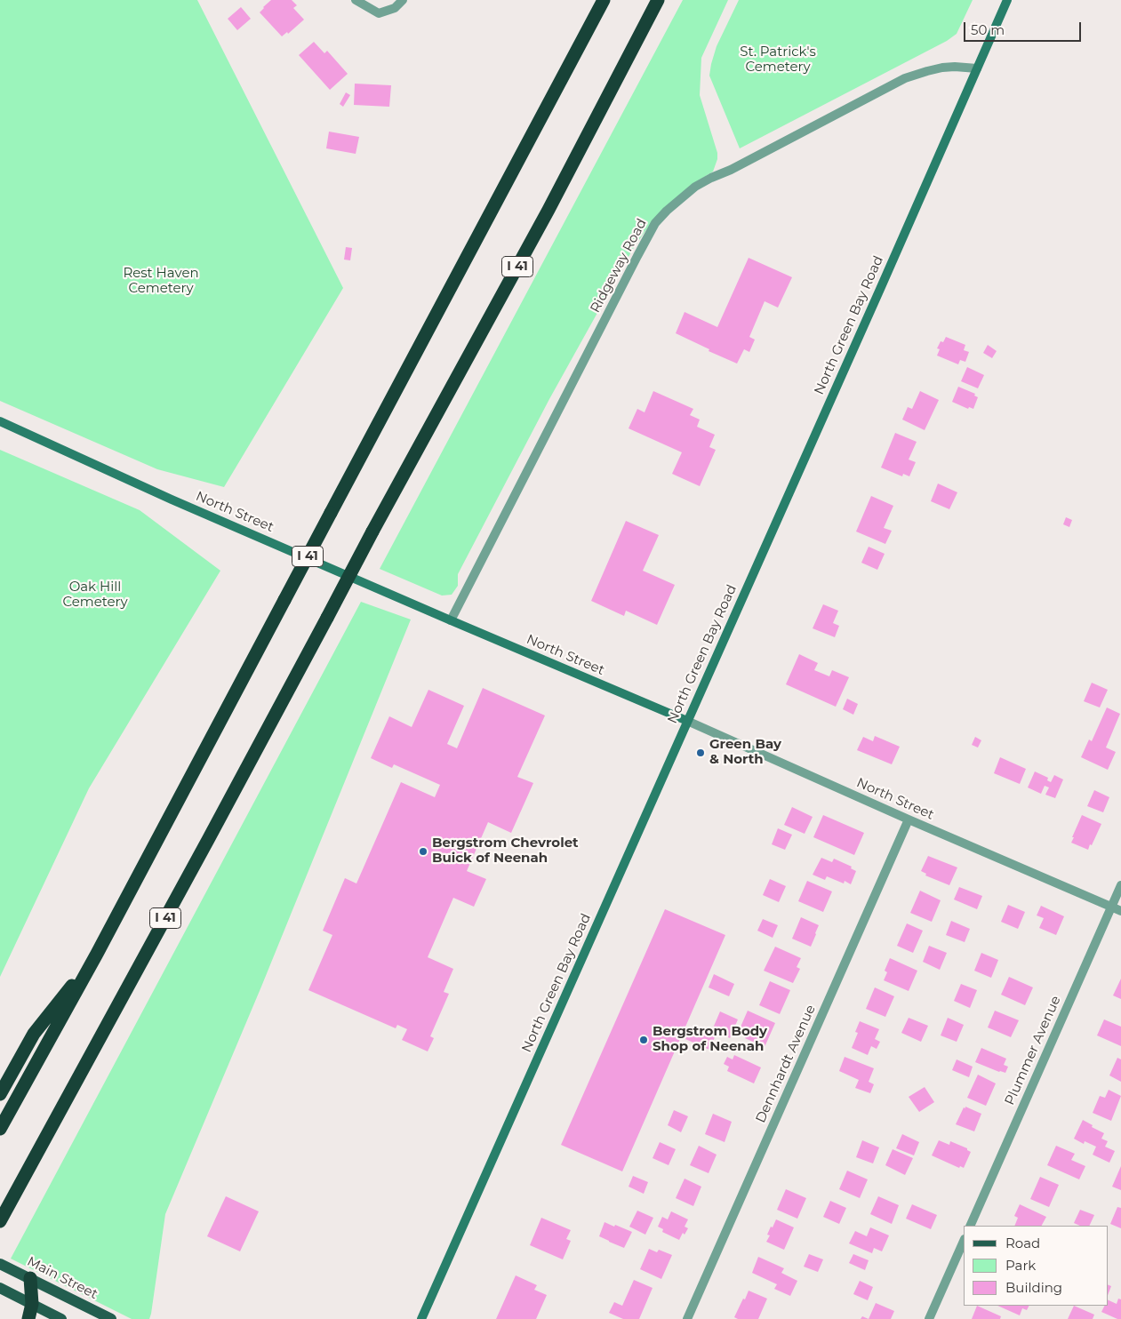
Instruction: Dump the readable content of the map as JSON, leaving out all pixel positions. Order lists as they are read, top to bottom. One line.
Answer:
{"streets":{"highway":["I 41"],"main road":["North Green Bay Road","North Street","Main Street"],"street":["Ridgeway Road","Plummer Avenue","Dennhardt Avenue"]},"crossings":[["Ridgeway Road","North Green Bay Road"],["Ridgeway Road","North Street"],["North Green Bay Road","North Street"],["North Street","Plummer Avenue"],["North Street","Dennhardt Avenue"]],"parks":["St. Patrick's Cemetery","Rest Haven Cemetery","Oak Hill Cemetery"],"places":["Green Bay & North","Bergstrom Chevrolet Buick of Neenah","Bergstrom Body Shop of Neenah"],"legend":["Road","Park","Building"],"scale_bar":"50 m"}
